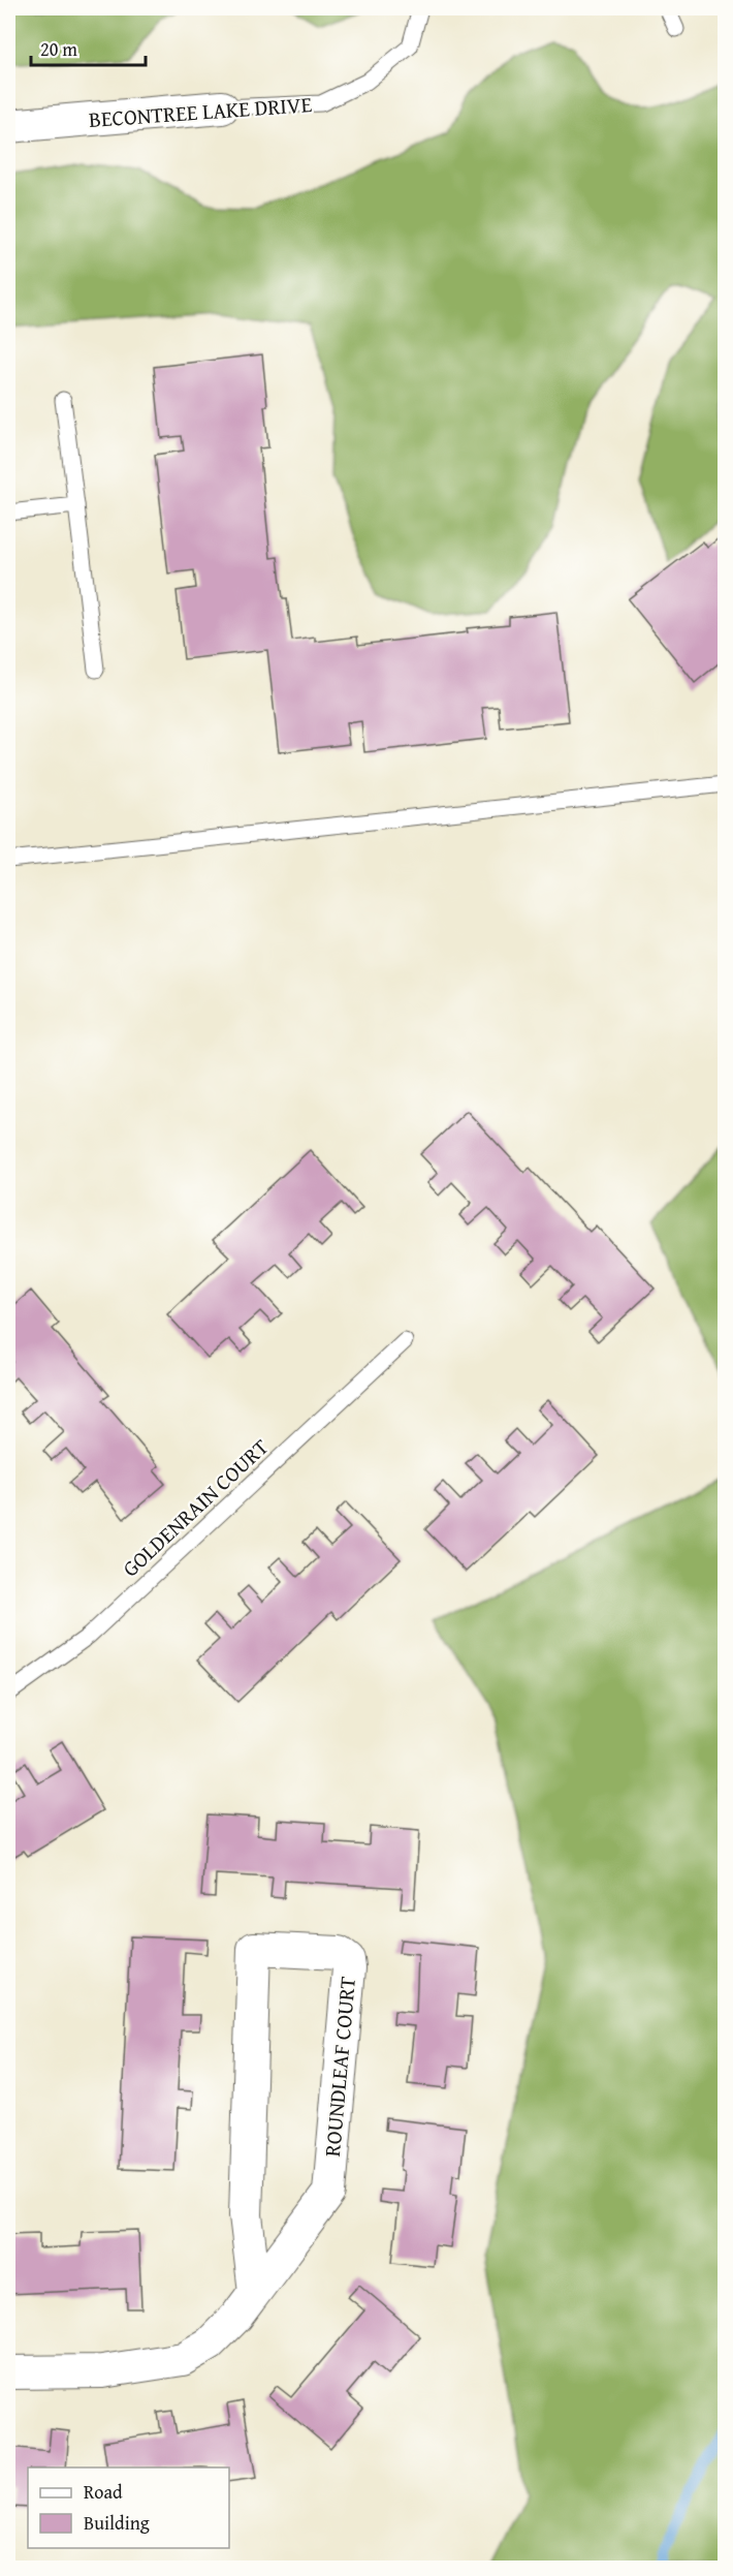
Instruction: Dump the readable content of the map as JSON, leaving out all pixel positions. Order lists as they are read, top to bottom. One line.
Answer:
{"streets":{"street":["BECONTREE LAKE DRIVE","ROUNDLEAF COURT"],"lane":["GOLDENRAIN COURT"]},"legend":["Road","Building"],"scale_bar":"20 m"}
